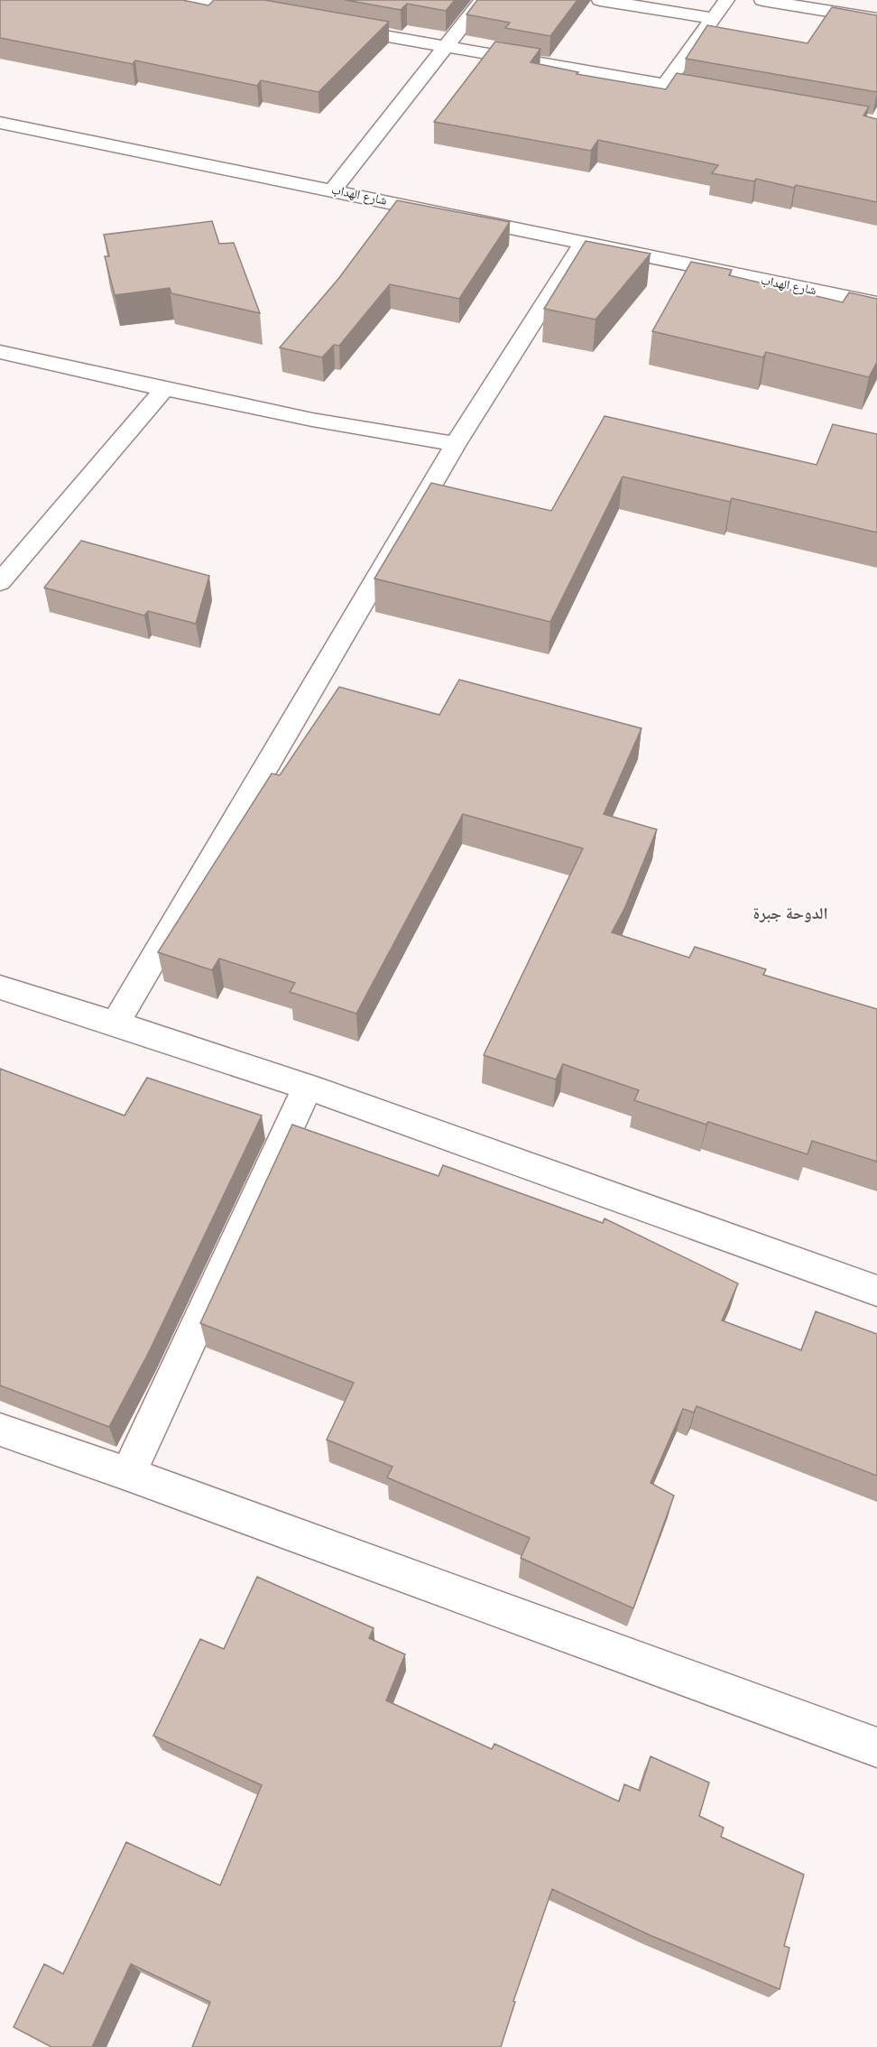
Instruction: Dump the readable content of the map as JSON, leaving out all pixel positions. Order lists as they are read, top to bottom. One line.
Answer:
{"streets":{"street":["شارع الهداب"]},"districts":["الدوحة جبرة"]}
